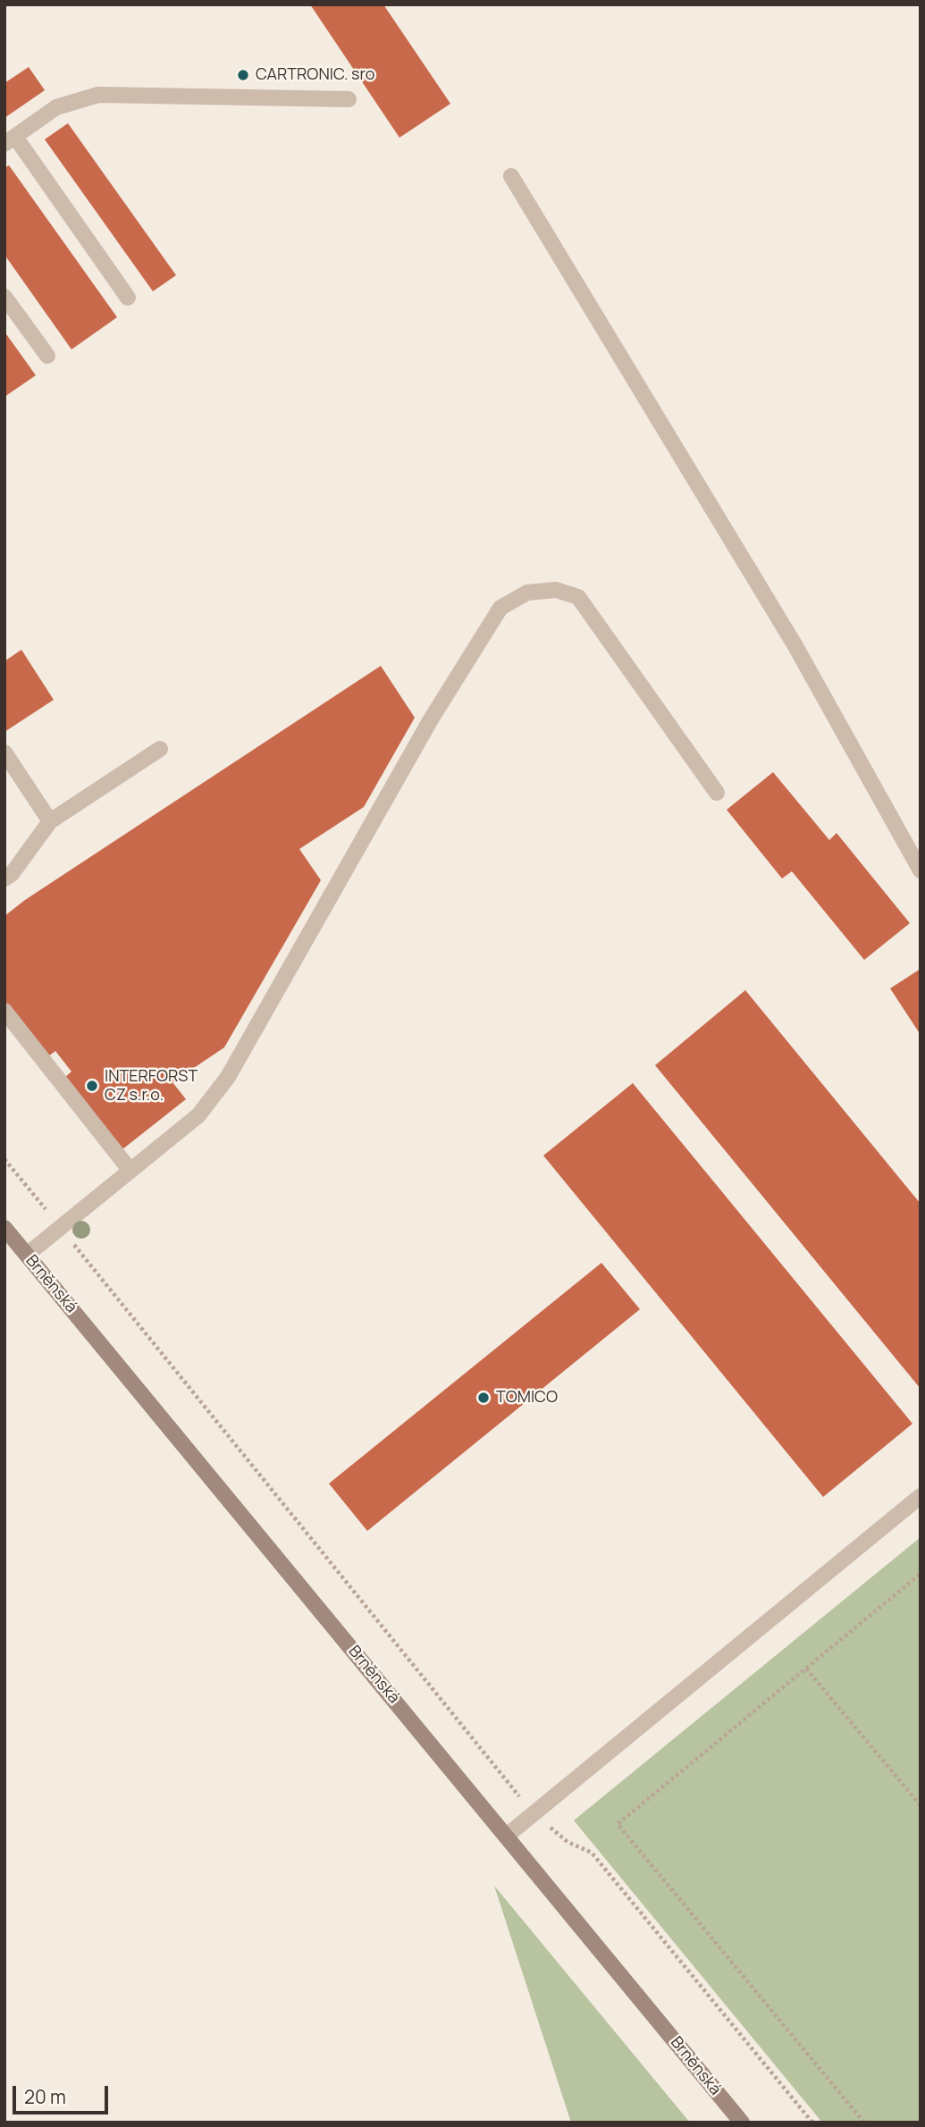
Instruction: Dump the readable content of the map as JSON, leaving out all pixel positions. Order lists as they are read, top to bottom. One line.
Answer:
{"streets":{"main road":["Brněnská"]},"places":["CARTRONIC. sro","INTERFORST CZ s.r.o.","TOMICO"],"scale_bar":"20 m"}
